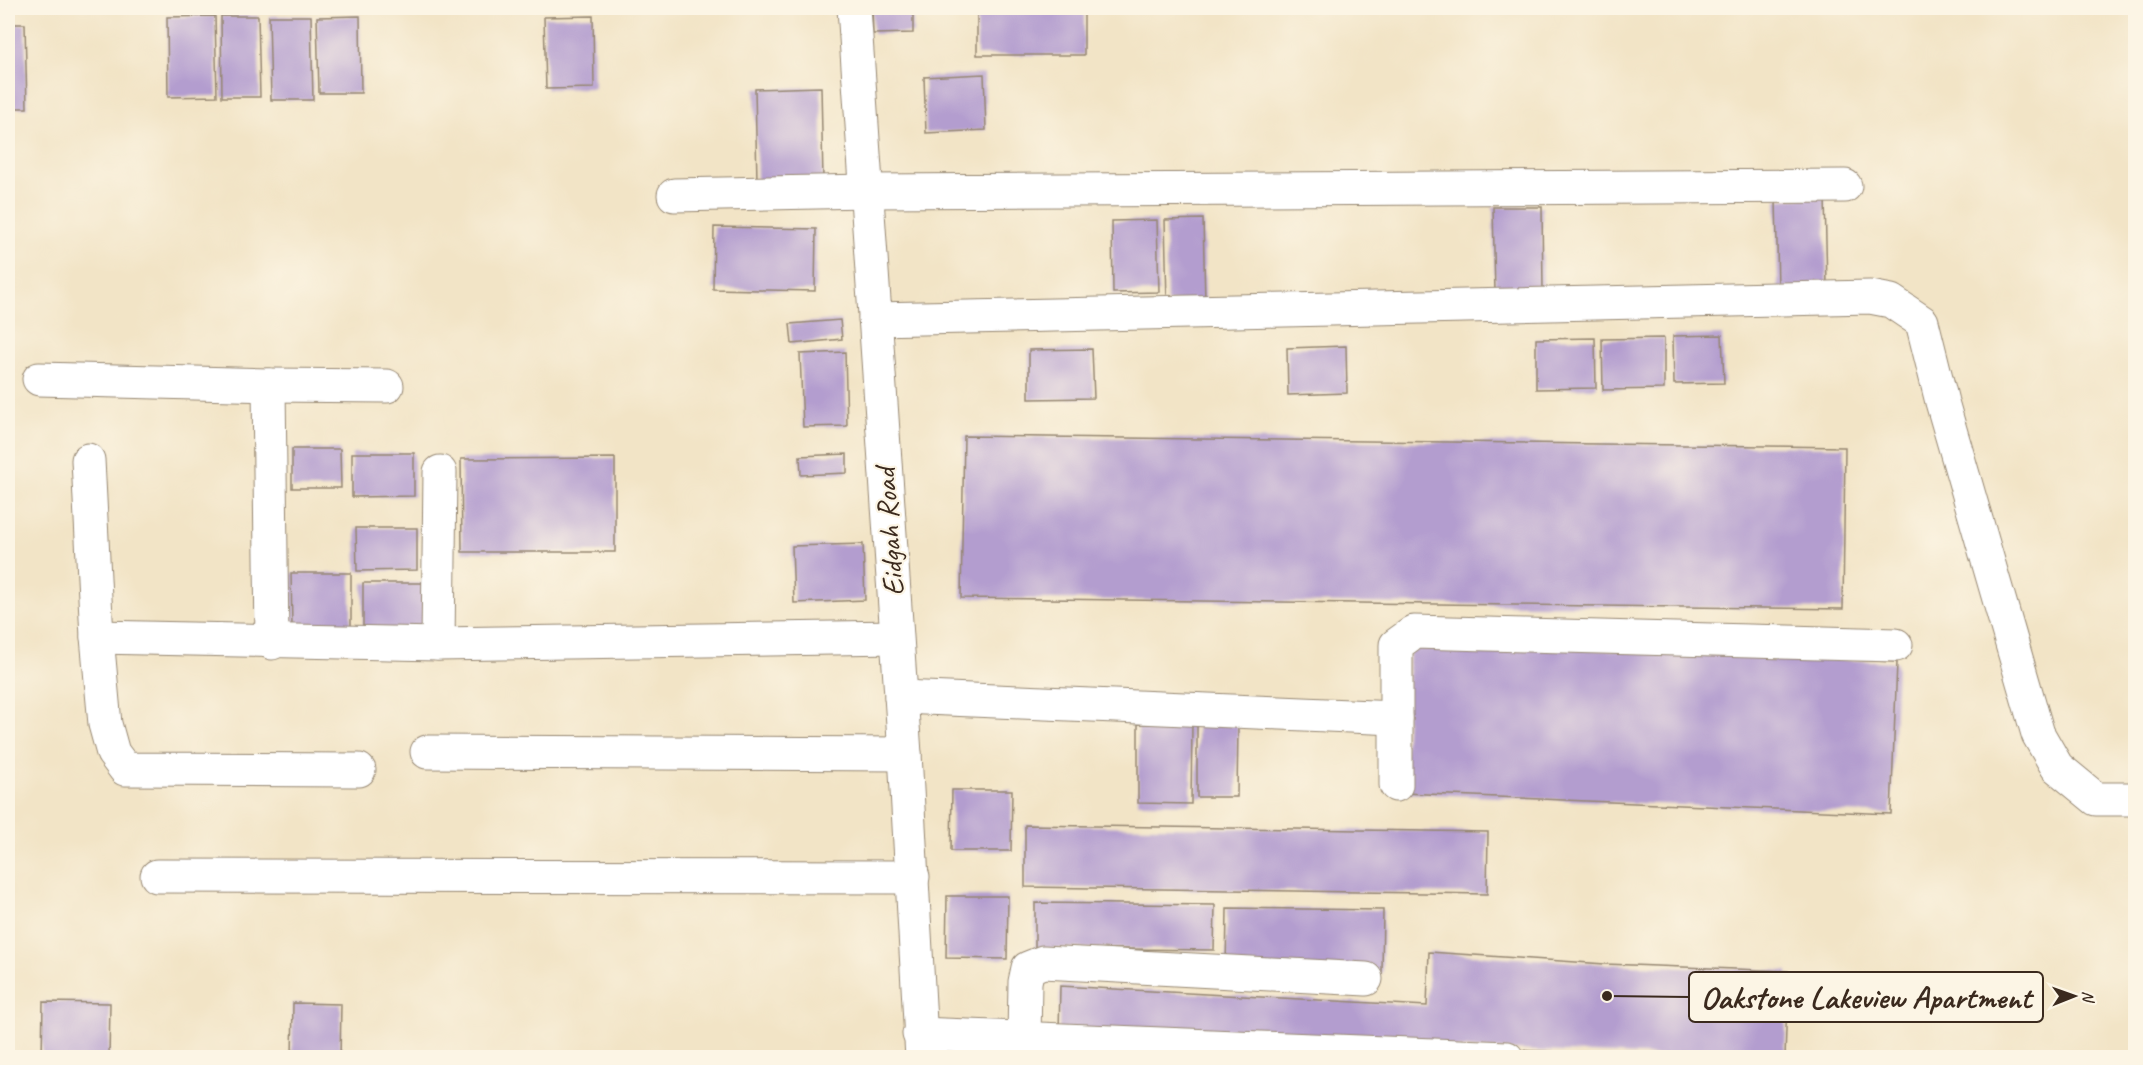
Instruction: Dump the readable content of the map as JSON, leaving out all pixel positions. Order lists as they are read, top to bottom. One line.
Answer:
{"streets":{"street":["Eidgah Road"]},"places":["Oakstone Lakeview Apartment"],"north":"right"}
